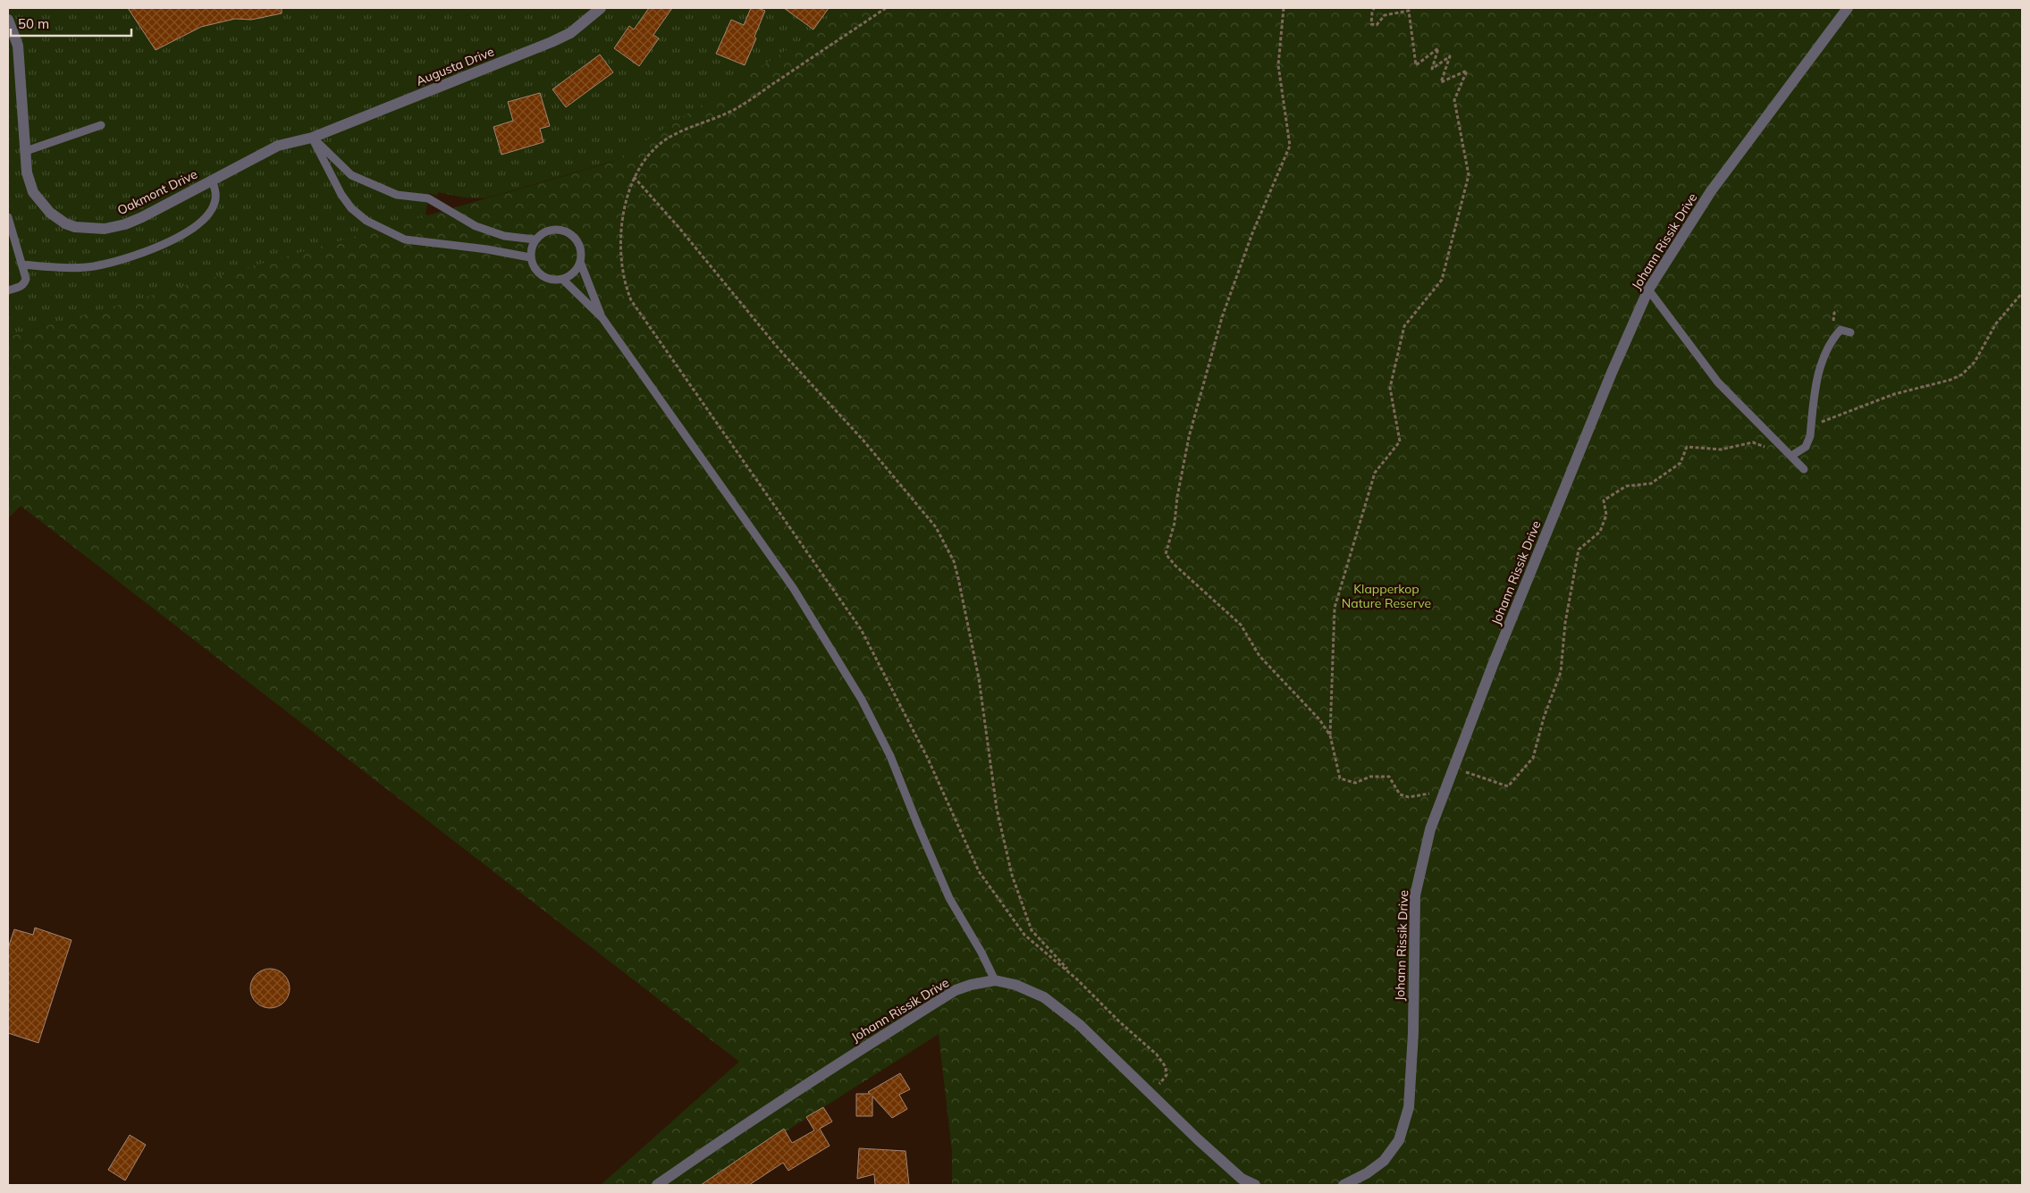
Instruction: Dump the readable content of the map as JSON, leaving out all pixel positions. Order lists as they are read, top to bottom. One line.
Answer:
{"streets":{"street":["Augusta Drive","Oakmont Drive","Johann Rissik Drive"]},"crossings":[["Augusta Drive","Oakmont Drive"]],"parks":["Klapperkop Nature Reserve"],"scale_bar":"50 m"}
